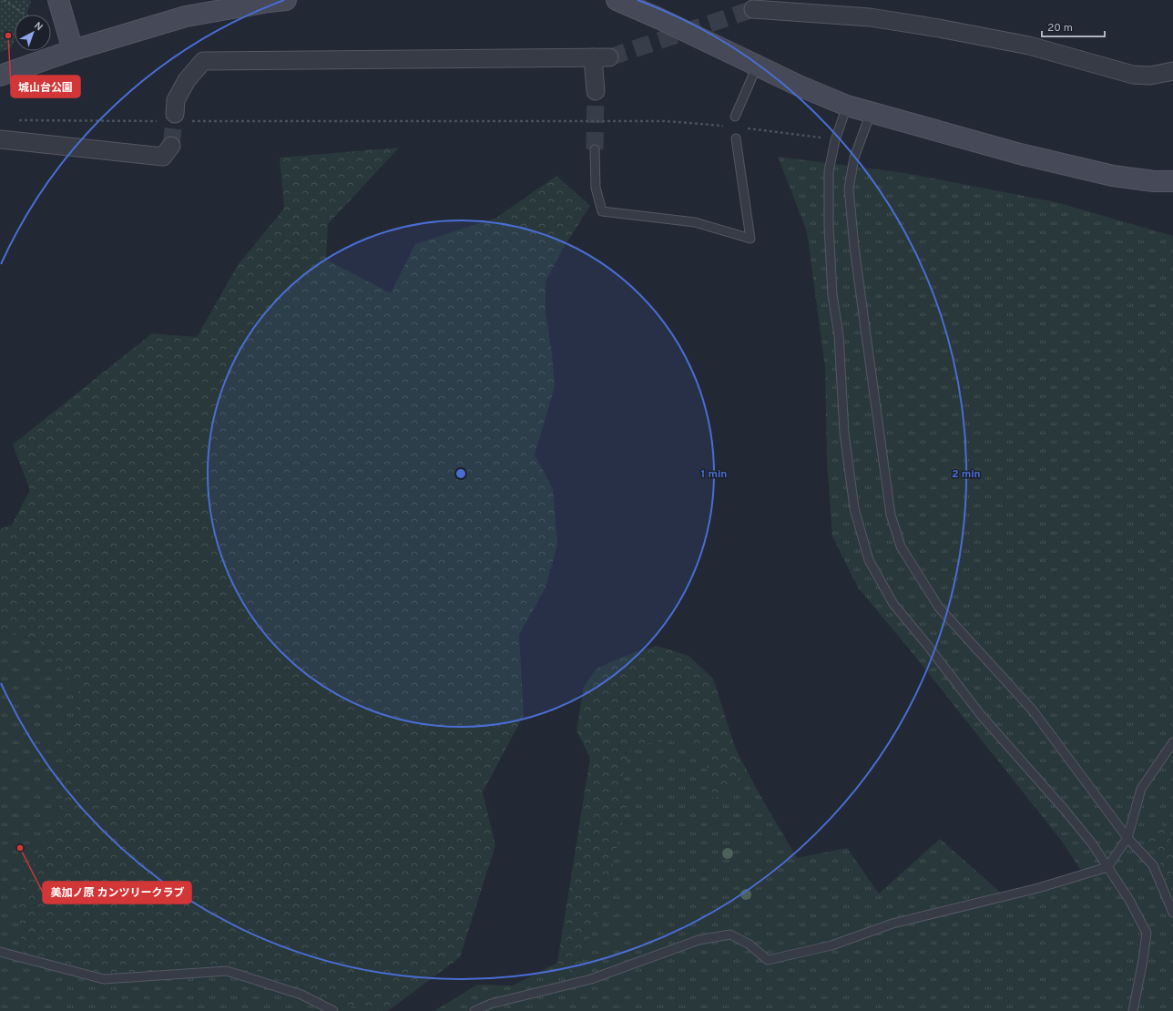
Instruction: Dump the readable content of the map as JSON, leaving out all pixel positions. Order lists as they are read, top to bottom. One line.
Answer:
{"places":["城山台公園","美加ノ原 カンツリークラブ"],"scale_bar":"20 m","north":"top right","rings":["1 min","2 min"]}
